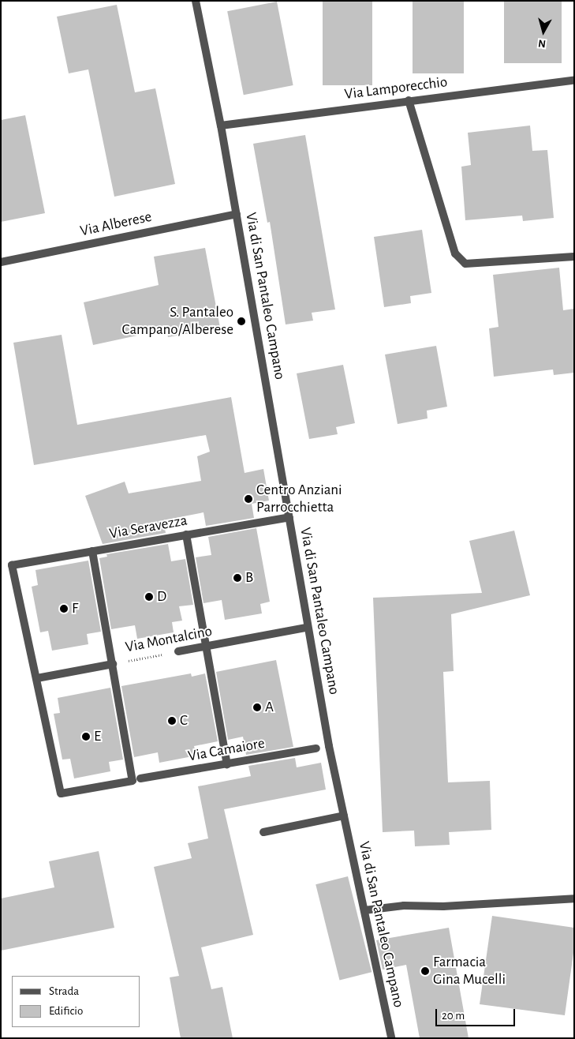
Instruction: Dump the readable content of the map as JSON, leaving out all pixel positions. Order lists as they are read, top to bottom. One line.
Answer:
{"streets":{"street":["Via Lamporecchio","Via Alberese","Via di San Pantaleo Campano","Via Seravezza","Via Montalcino","Via Camaiore"]},"crossings":[["Via Lamporecchio","Via di San Pantaleo Campano"],["Via Alberese","Via di San Pantaleo Campano"],["Via di San Pantaleo Campano","Via Seravezza"],["Via di San Pantaleo Campano","Via Montalcino"],["Via Seravezza","Via Montalcino"],["Via Seravezza","Via Camaiore"],["Via Montalcino","Via Camaiore"]],"places":["S. Pantaleo Campano/Alberese","Centro Anziani Parrocchietta","B","D","F","A","C","E","Farmacia Gina Mucelli"],"legend":["Strada","Edificio"],"scale_bar":"20 m","north":"bottom"}
